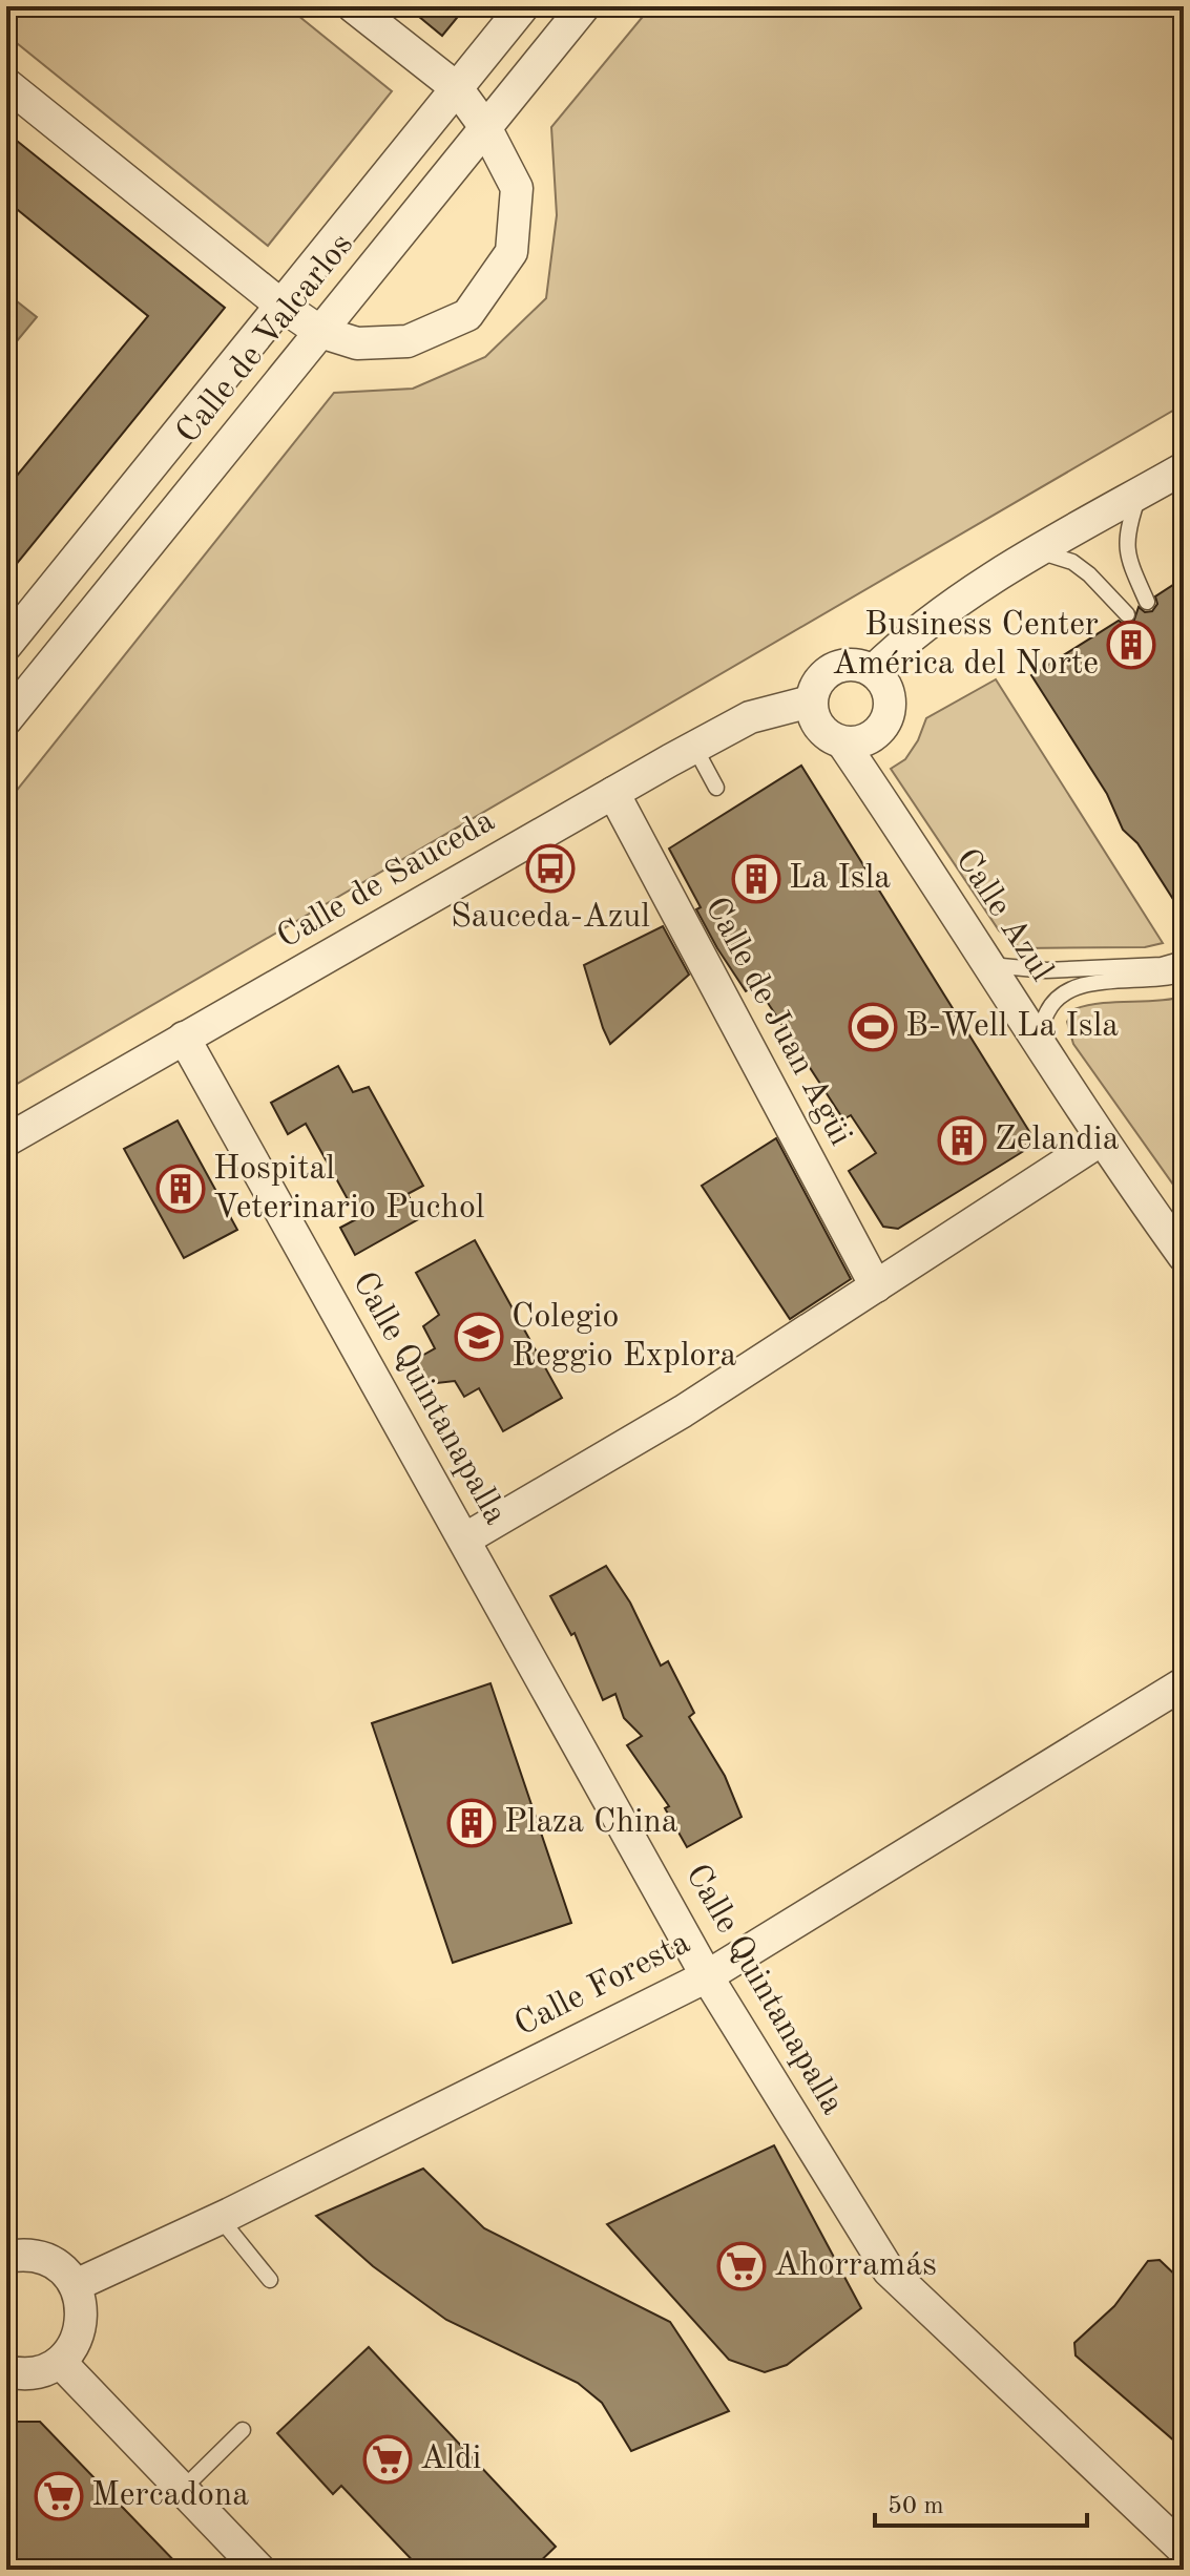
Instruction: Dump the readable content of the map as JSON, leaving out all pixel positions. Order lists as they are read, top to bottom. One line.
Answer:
{"streets":{"street":["Calle de Valcarlos","Calle de Sauceda","Calle Azul","Calle de Juan Agüi","Calle Quintanapalla","Calle Foresta"]},"crossings":[["Calle de Sauceda","Calle Azul"],["Calle de Sauceda","Calle de Juan Agüi"],["Calle de Sauceda","Calle Quintanapalla"],["Calle Quintanapalla","Calle Foresta"]],"places":{"building":["Business Center América del Norte","La Isla","Zelandia","Hospital Veterinario Puchol","Plaza China"],"bus stop":["Sauceda-Azul"],"sports":["B-Well La Isla"],"school or university":["Colegio Reggio Explora"],"supermarket":["Ahorramás","Aldi","Mercadona"]},"scale_bar":"50 m"}
